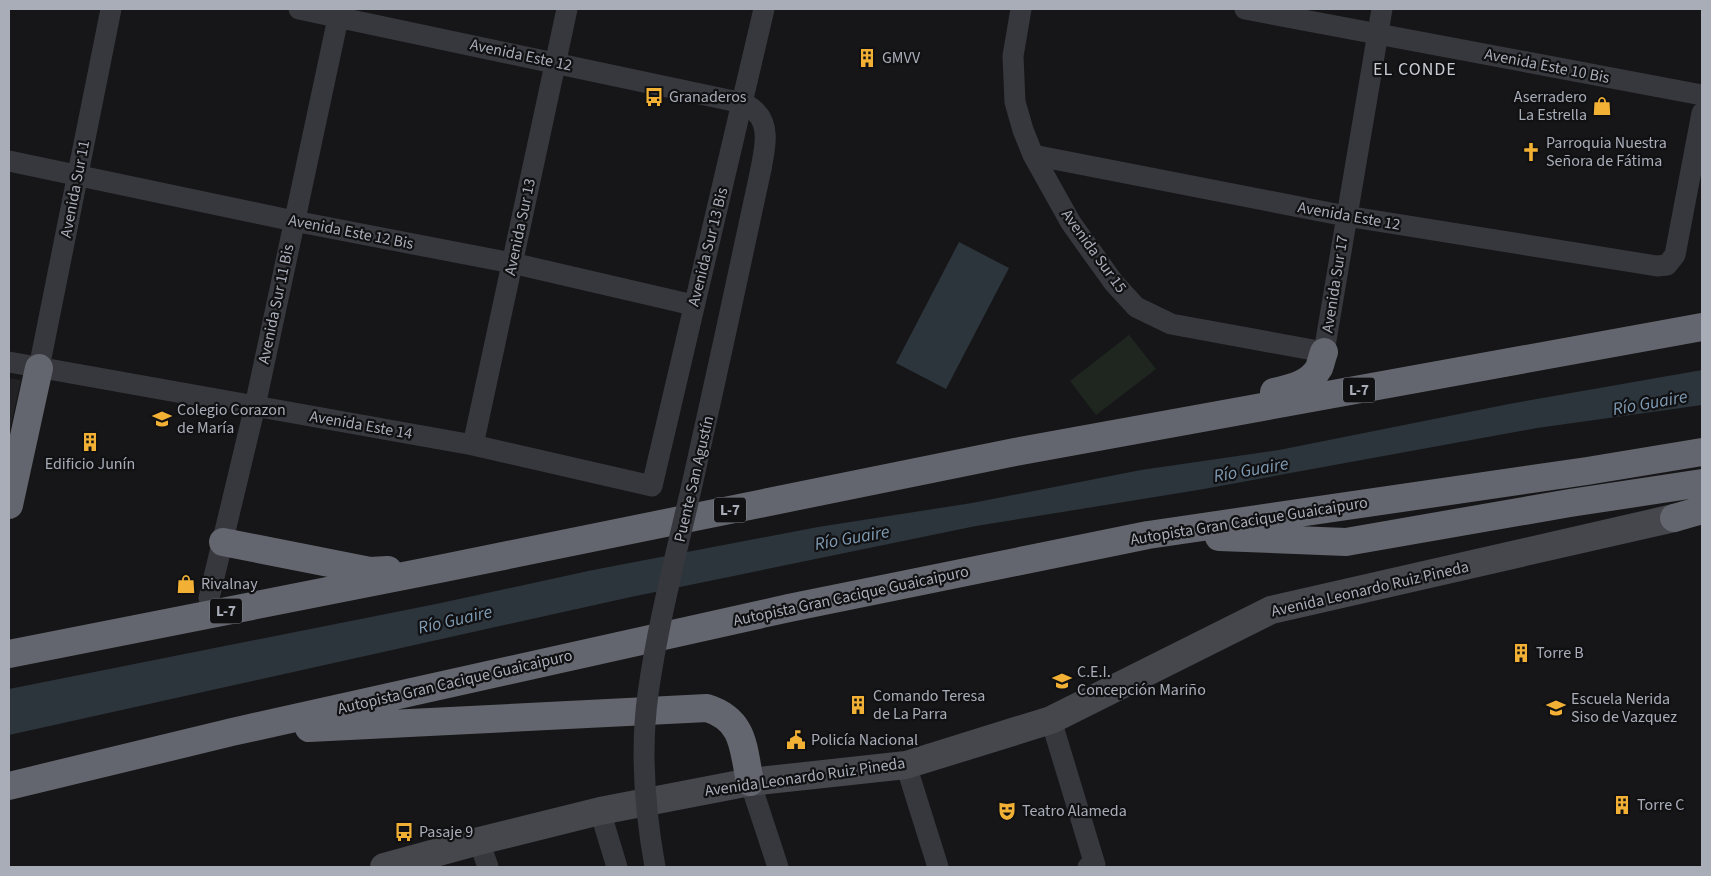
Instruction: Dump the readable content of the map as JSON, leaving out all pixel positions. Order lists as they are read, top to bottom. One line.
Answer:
{"streets":{"highway":["L-7","Autopista Gran Cacique Guaicaipuro"],"street":["Avenida Este 12","Avenida Este 10 Bis","Avenida Sur 11","Avenida Sur 13","Avenida Este 12 Bis","Avenida Sur 13 Bis","Avenida Sur 15","Avenida Sur 17","Avenida Sur 11 Bis","Avenida Este 14","Puente San Agustín","Avenida Leonardo Ruiz Pineda"]},"crossings":[["Avenida Este 12","Avenida Sur 13"],["Avenida Este 12","Avenida Sur 13 Bis"],["Avenida Este 12","Avenida Sur 15"],["Avenida Este 12","Avenida Sur 17"],["Avenida Este 12","Avenida Sur 11 Bis"],["Avenida Este 12","Puente San Agustín"],["Avenida Este 10 Bis","Avenida Sur 17"],["Avenida Sur 11","Avenida Este 12 Bis"],["Avenida Sur 11","Avenida Este 14"],["Avenida Sur 13","Avenida Este 12 Bis"],["Avenida Sur 13","Avenida Este 14"],["Avenida Este 12 Bis","Avenida Sur 13 Bis"],["Avenida Este 12 Bis","Avenida Sur 11 Bis"],["Avenida Sur 13 Bis","Avenida Este 14"],["Avenida Sur 13 Bis","Puente San Agustín"],["Avenida Sur 15","Avenida Sur 17"],["Avenida Sur 11 Bis","Avenida Este 14"]],"districts":["EL CONDE"],"water":["Río Guaire"],"places":{"building":["GMVV","Edificio Junín","Torre B","Comando Teresa de La Parra","Torre C"],"bus stop":["Granaderos","Pasaje 9"],"shop":["Aserradero La Estrella","Rivalnay"],"church":["Parroquia Nuestra Señora de Fátima"],"school or university":["Colegio Corazon de María","C.E.I. Concepción Mariño","Escuela Nerida Siso de Vazquez"],"public building":["Policía Nacional"],"theatre":["Teatro Alameda"]}}
